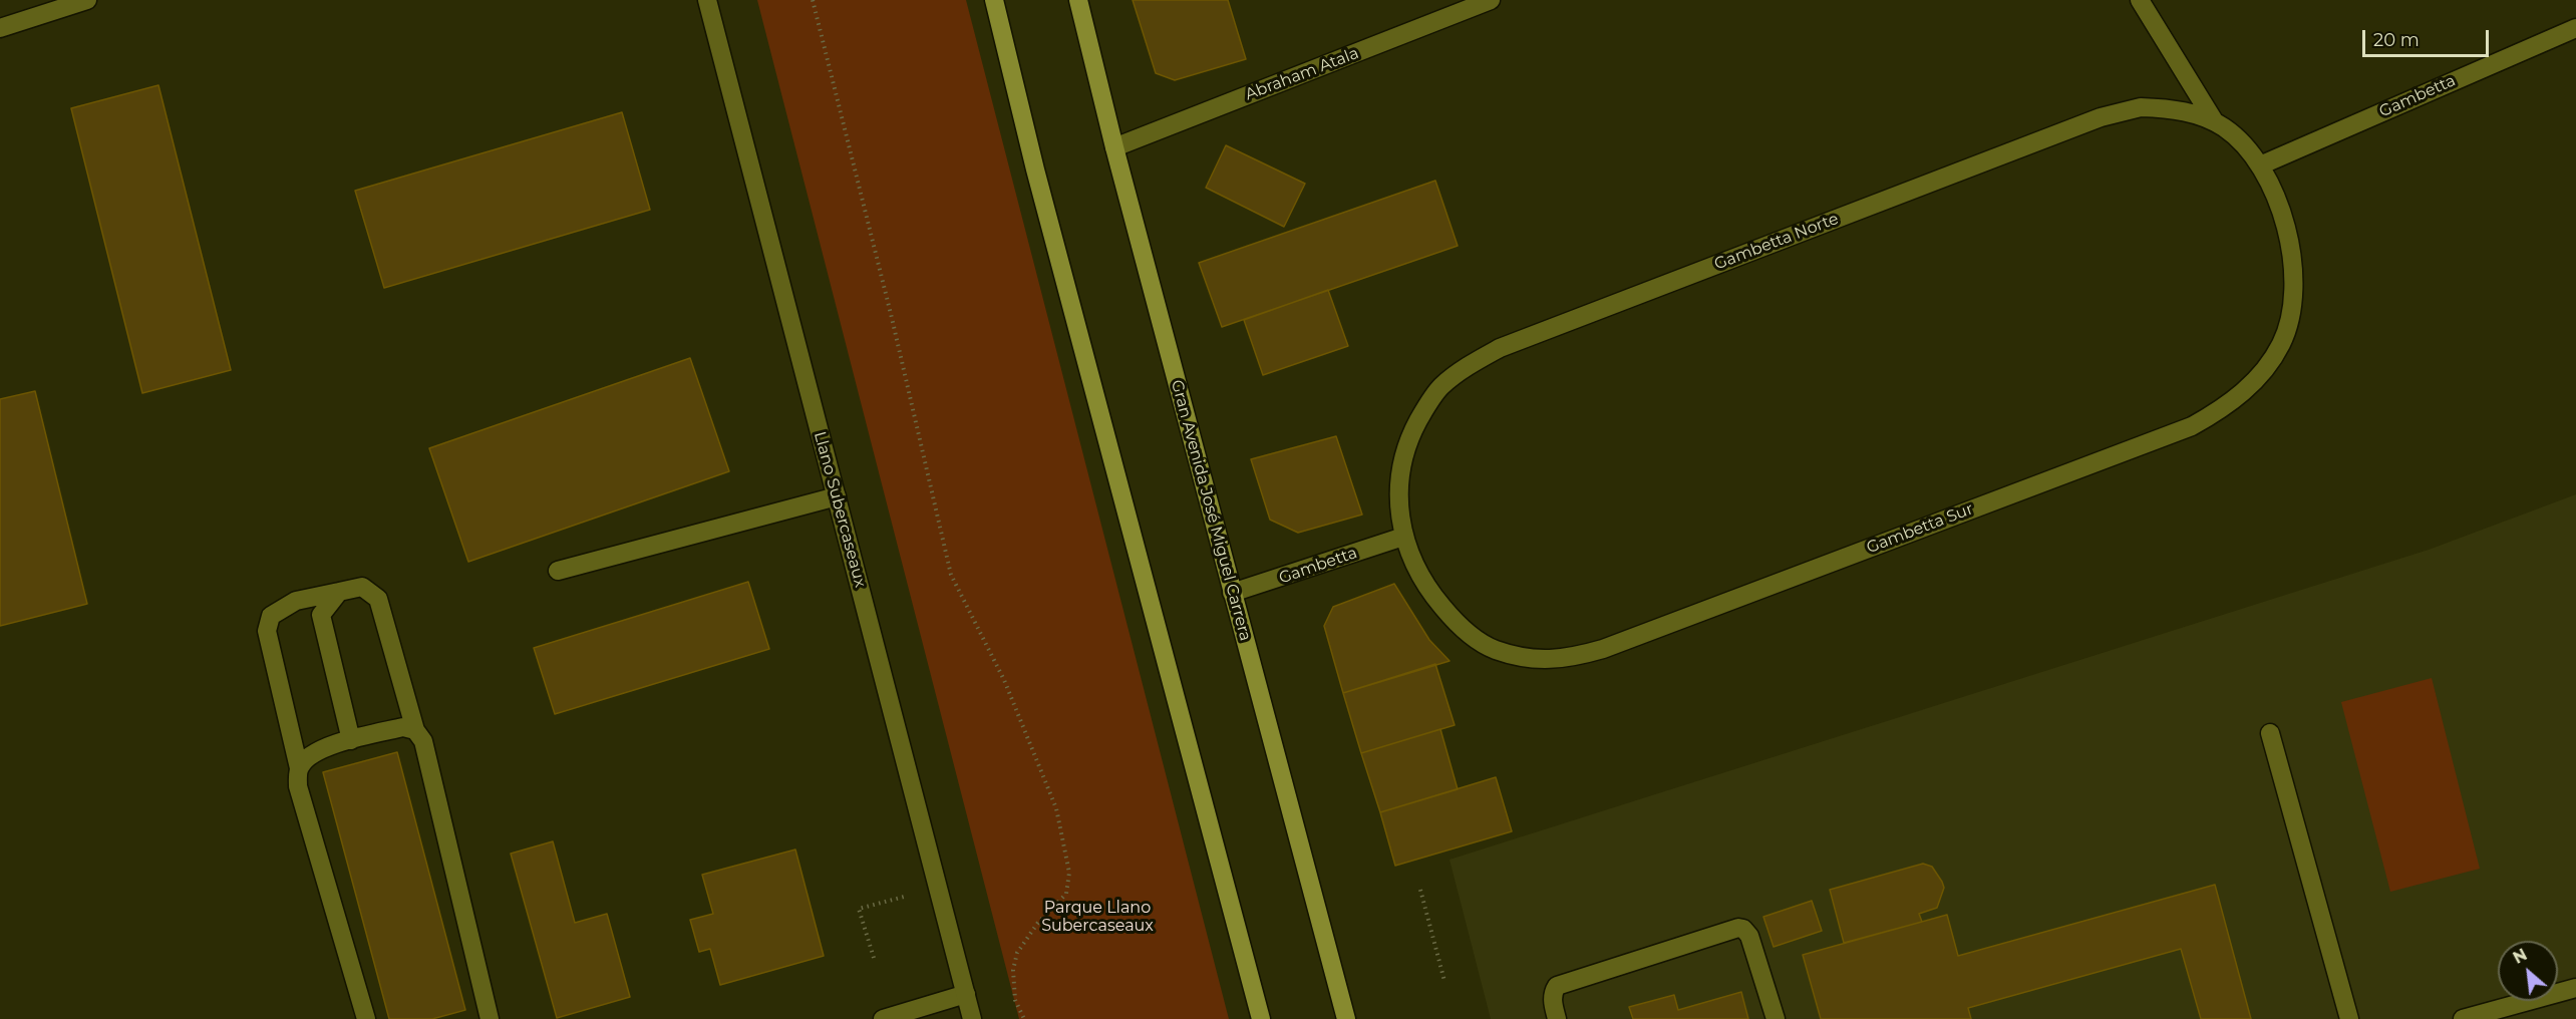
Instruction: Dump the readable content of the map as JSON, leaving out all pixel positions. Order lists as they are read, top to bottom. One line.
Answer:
{"streets":{"main road":["Gran Avenida José Miguel Carrera"],"street":["Abraham Atala","Gambetta","Gambetta Norte","Llano Subercaseaux","Gambetta Sur"]},"crossings":[["Abraham Atala","Gran Avenida José Miguel Carrera"],["Gambetta","Gambetta Norte"],["Gambetta","Gran Avenida José Miguel Carrera"],["Gambetta","Gambetta Sur"],["Gambetta Norte","Gambetta Sur"]],"parks":["Parque Llano Subercaseaux"],"scale_bar":"20 m","north":"top left"}
